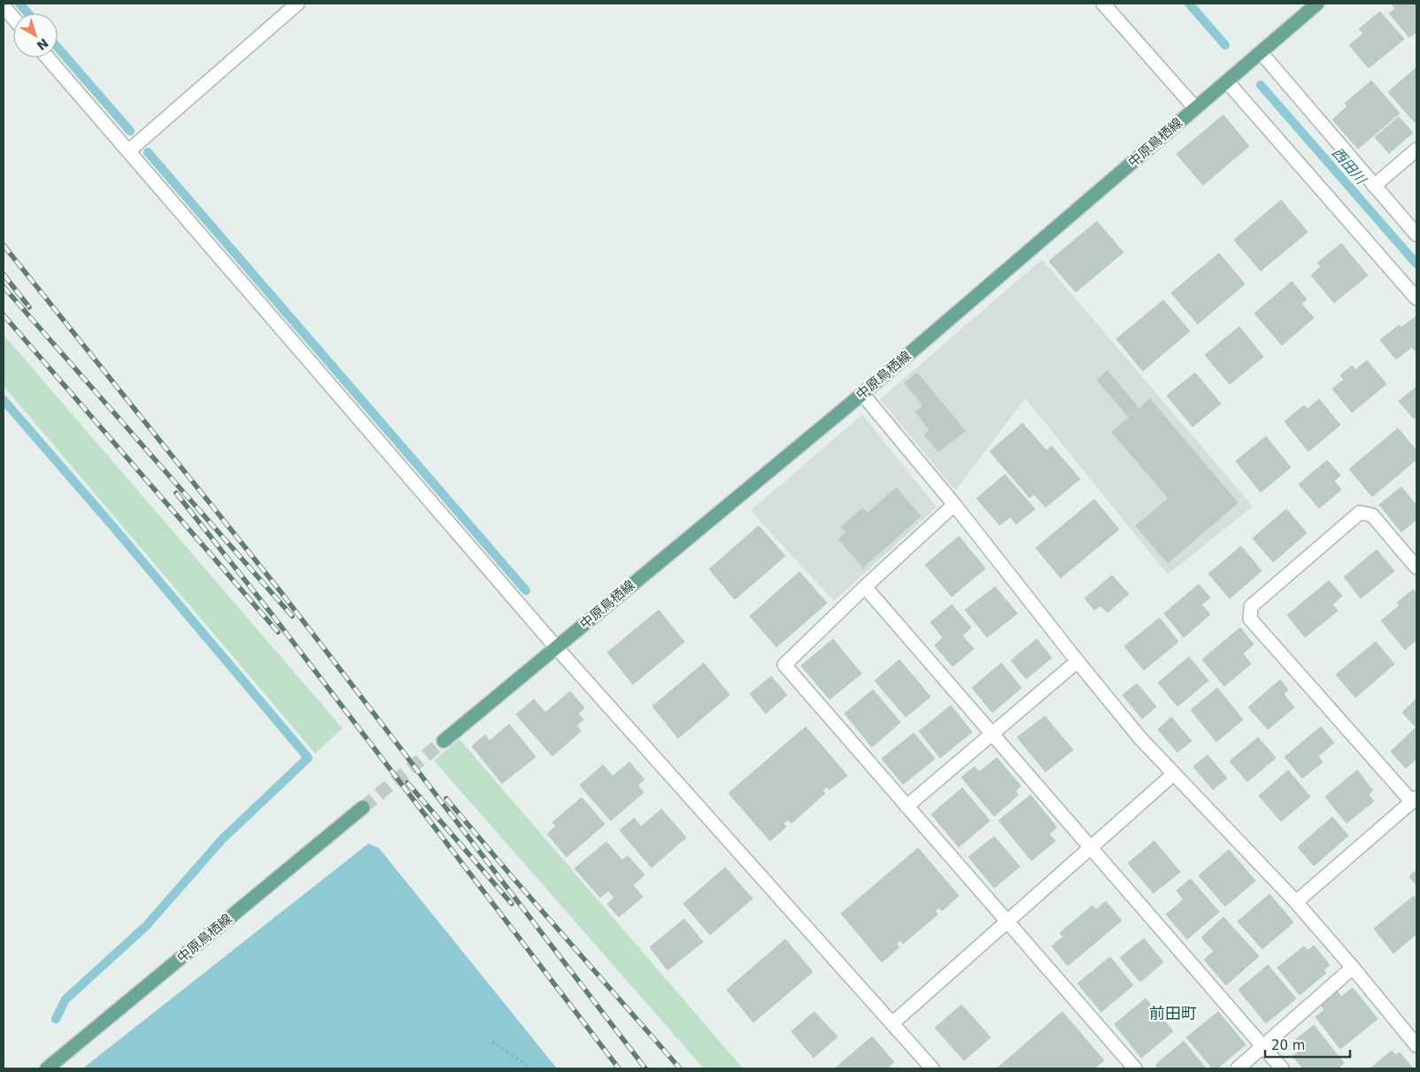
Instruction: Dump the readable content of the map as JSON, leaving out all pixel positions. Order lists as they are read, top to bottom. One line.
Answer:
{"streets":{"main road":["中原鳥栖線"]},"districts":["前田町"],"water":["西田川"],"scale_bar":"20 m","north":"bottom right"}
